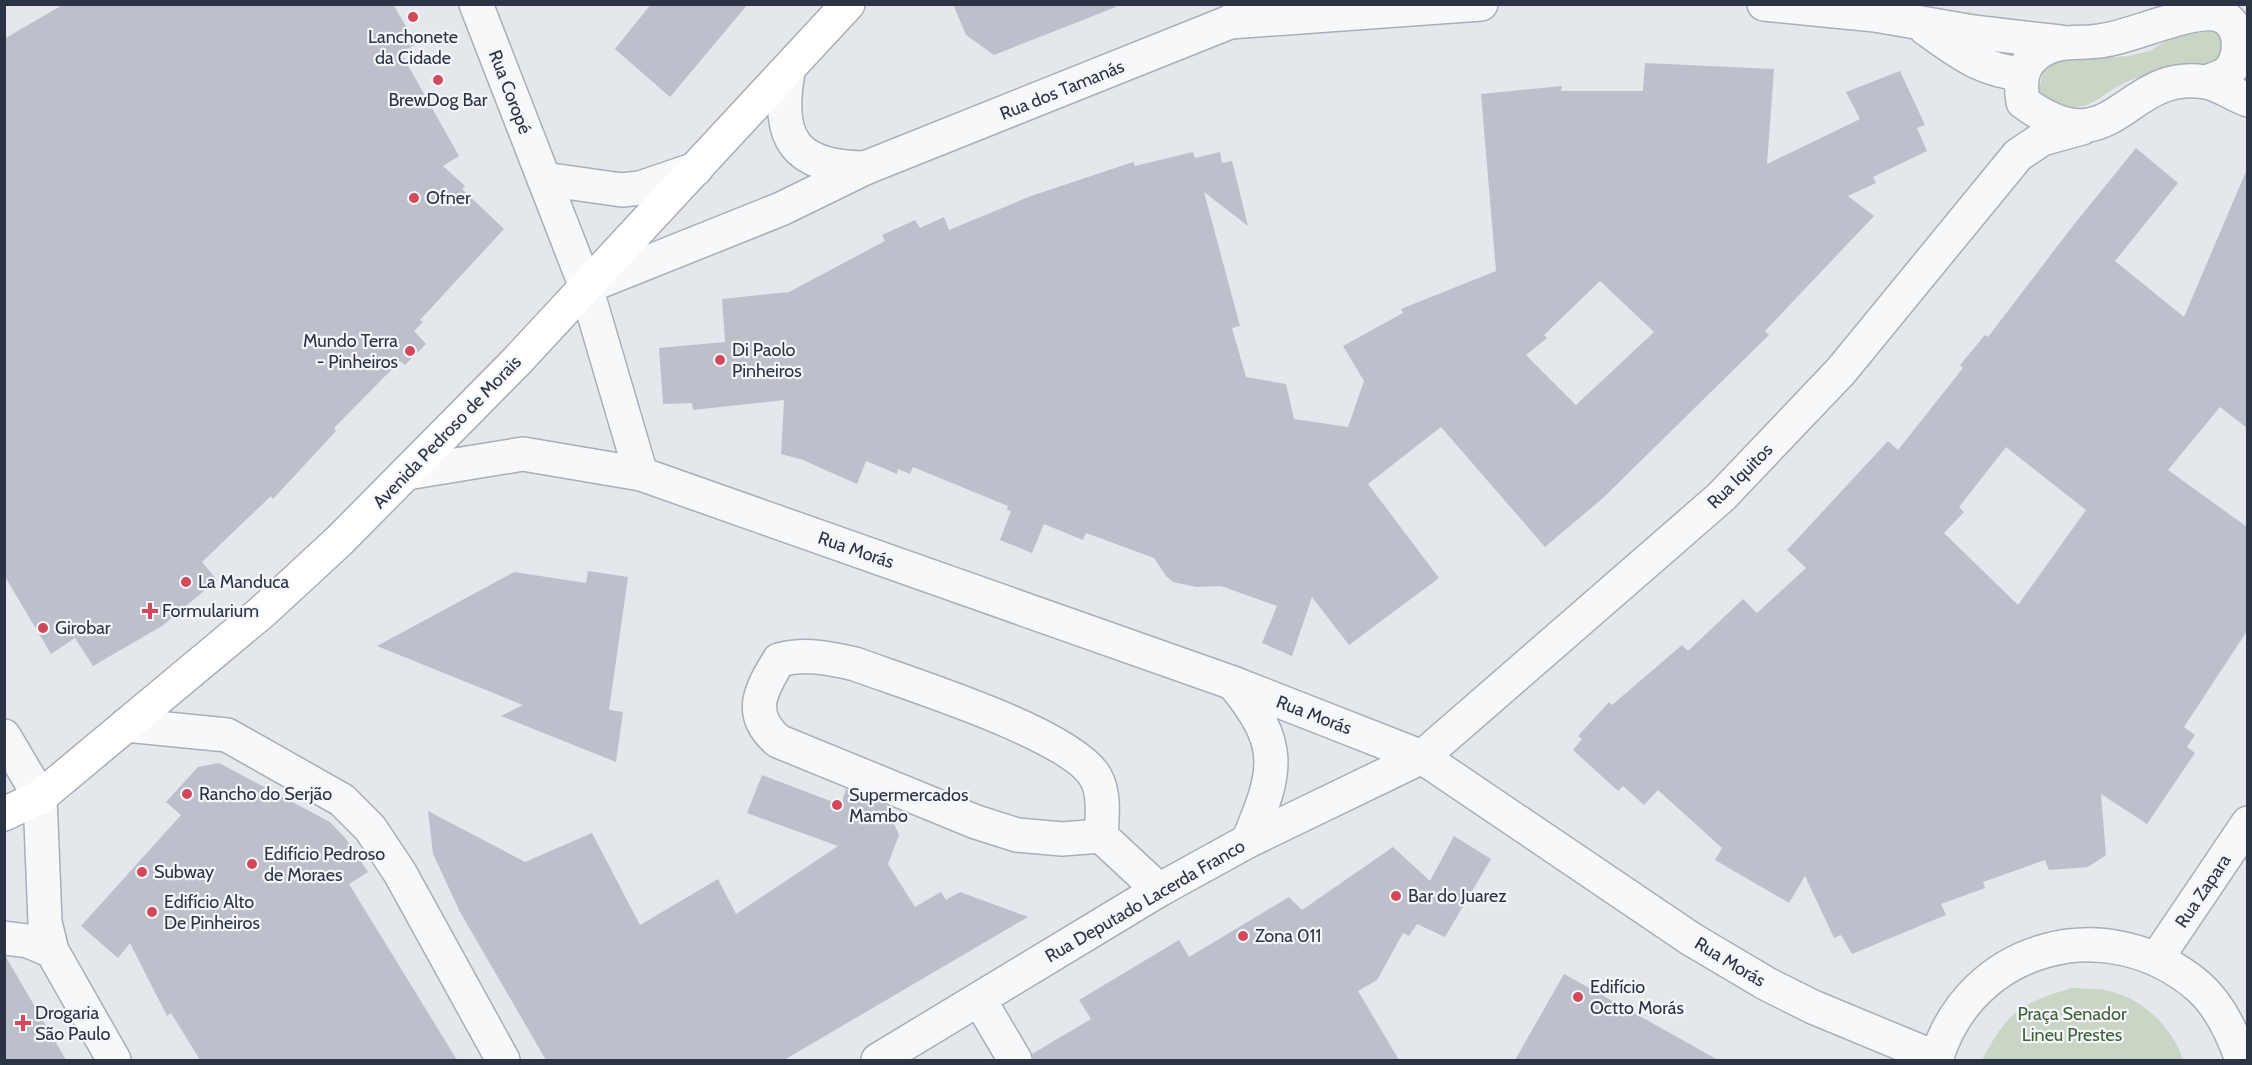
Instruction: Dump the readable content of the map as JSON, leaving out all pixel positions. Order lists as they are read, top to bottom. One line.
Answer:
{"streets":{"main road":["Avenida Pedroso de Morais"],"street":["Rua dos Tamanás","Rua Coropé","Rua Iquitos","Rua Morás","Rua Zapara","Rua Deputado Lacerda Franco"]},"crossings":[["Rua dos Tamanás","Rua Coropé"],["Rua dos Tamanás","Avenida Pedroso de Morais"],["Rua Coropé","Avenida Pedroso de Morais"],["Avenida Pedroso de Morais","Rua Morás"],["Rua Iquitos","Rua Morás"],["Rua Iquitos","Rua Deputado Lacerda Franco"],["Rua Morás","Rua Deputado Lacerda Franco"]],"parks":["Praça Senador Lineu Prestes"],"places":{"other":["Lanchonete da Cidade","BrewDog Bar","Ofner","Mundo Terra - Pinheiros","Di Paolo Pinheiros","La Manduca","Girobar","Rancho do Serjão","Supermercados Mambo","Edifício Pedroso de Moraes","Subway","Bar do Juarez","Edifício Alto De Pinheiros","Zona 011","Edifício Octto Morás"],"health":["Formularium","Drogaria São Paulo"]}}
